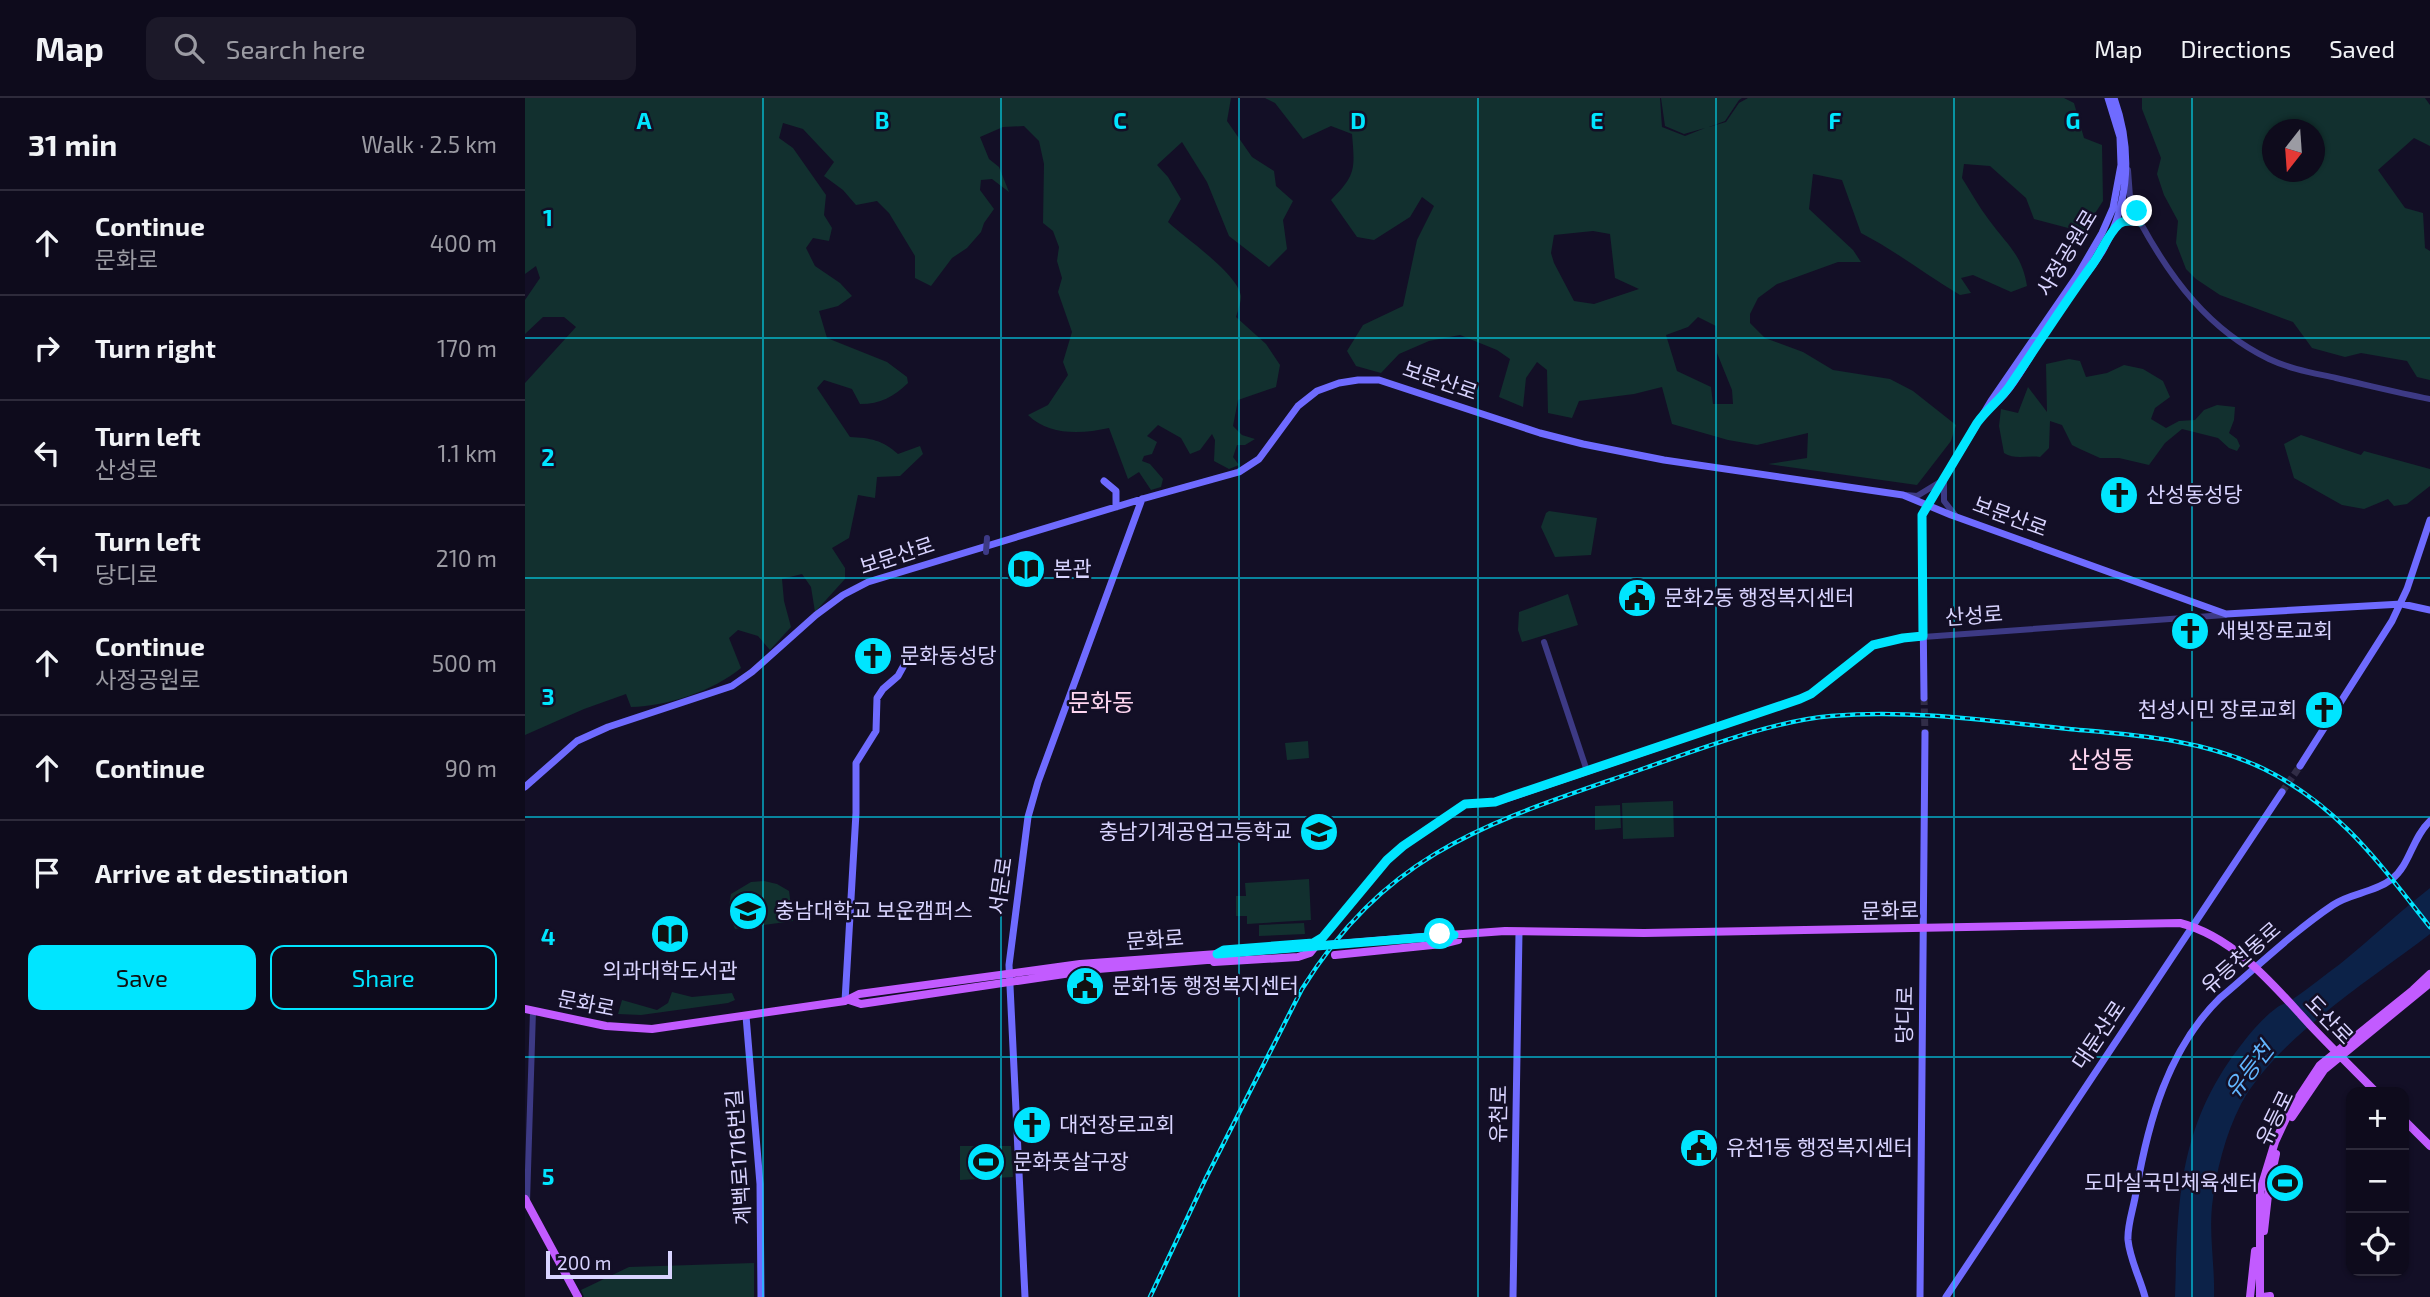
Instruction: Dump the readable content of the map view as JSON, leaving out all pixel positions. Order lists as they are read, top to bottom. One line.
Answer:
{"streets":{"main road":["사정공원로","보문산로","산성로","서문로","문화로","유등천동로","당디로","도산로","대둔산로","유천로","유등로","계백로1716번길"]},"crossings":[["사정공원로","보문산로"],["보문산로","산성로"],["보문산로","서문로"],["서문로","문화로"],["문화로","유등천동로"],["문화로","당디로"],["문화로","도산로"],["문화로","대둔산로"],["문화로","유천로"],["문화로","계백로1716번길"],["유등천동로","도산로"],["도산로","유등로"]],"districts":["문화동","산성동"],"water":["유등천"],"places":{"church":["산성동성당","새빛장로교회","문화동성당","천성시민 장로교회","대전장로교회"],"library":["본관","의과대학도서관"],"public building":["문화2동 행정복지센터","문화1동 행정복지센터","유천1동 행정복지센터"],"school or university":["충남기계공업고등학교","충남대학교 보운캠퍼스"],"sports":["문화풋살구장","도마실국민체육센터"]},"scale_bar":"200 m","north":"bottom","page":{"header":"Map","search":"Search here","nav":["Map","Directions","Saved"],"heading":["31 min","Walk · 2.5 km"],"list":[["Continue","문화로","400 m"],["Turn right","170 m"],["Turn left","산성로","1.1 km"],["Turn left","당디로","210 m"],["Continue","사정공원로","500 m"],["Continue","90 m"],"Arrive at destination"],"buttons":["Save","Share"],"map_buttons":["+","−"],"scale":"200 m"},"grid":{"columns":["A","B","C","D","E","F","G"],"rows":["1","2","3","4","5"]}}
